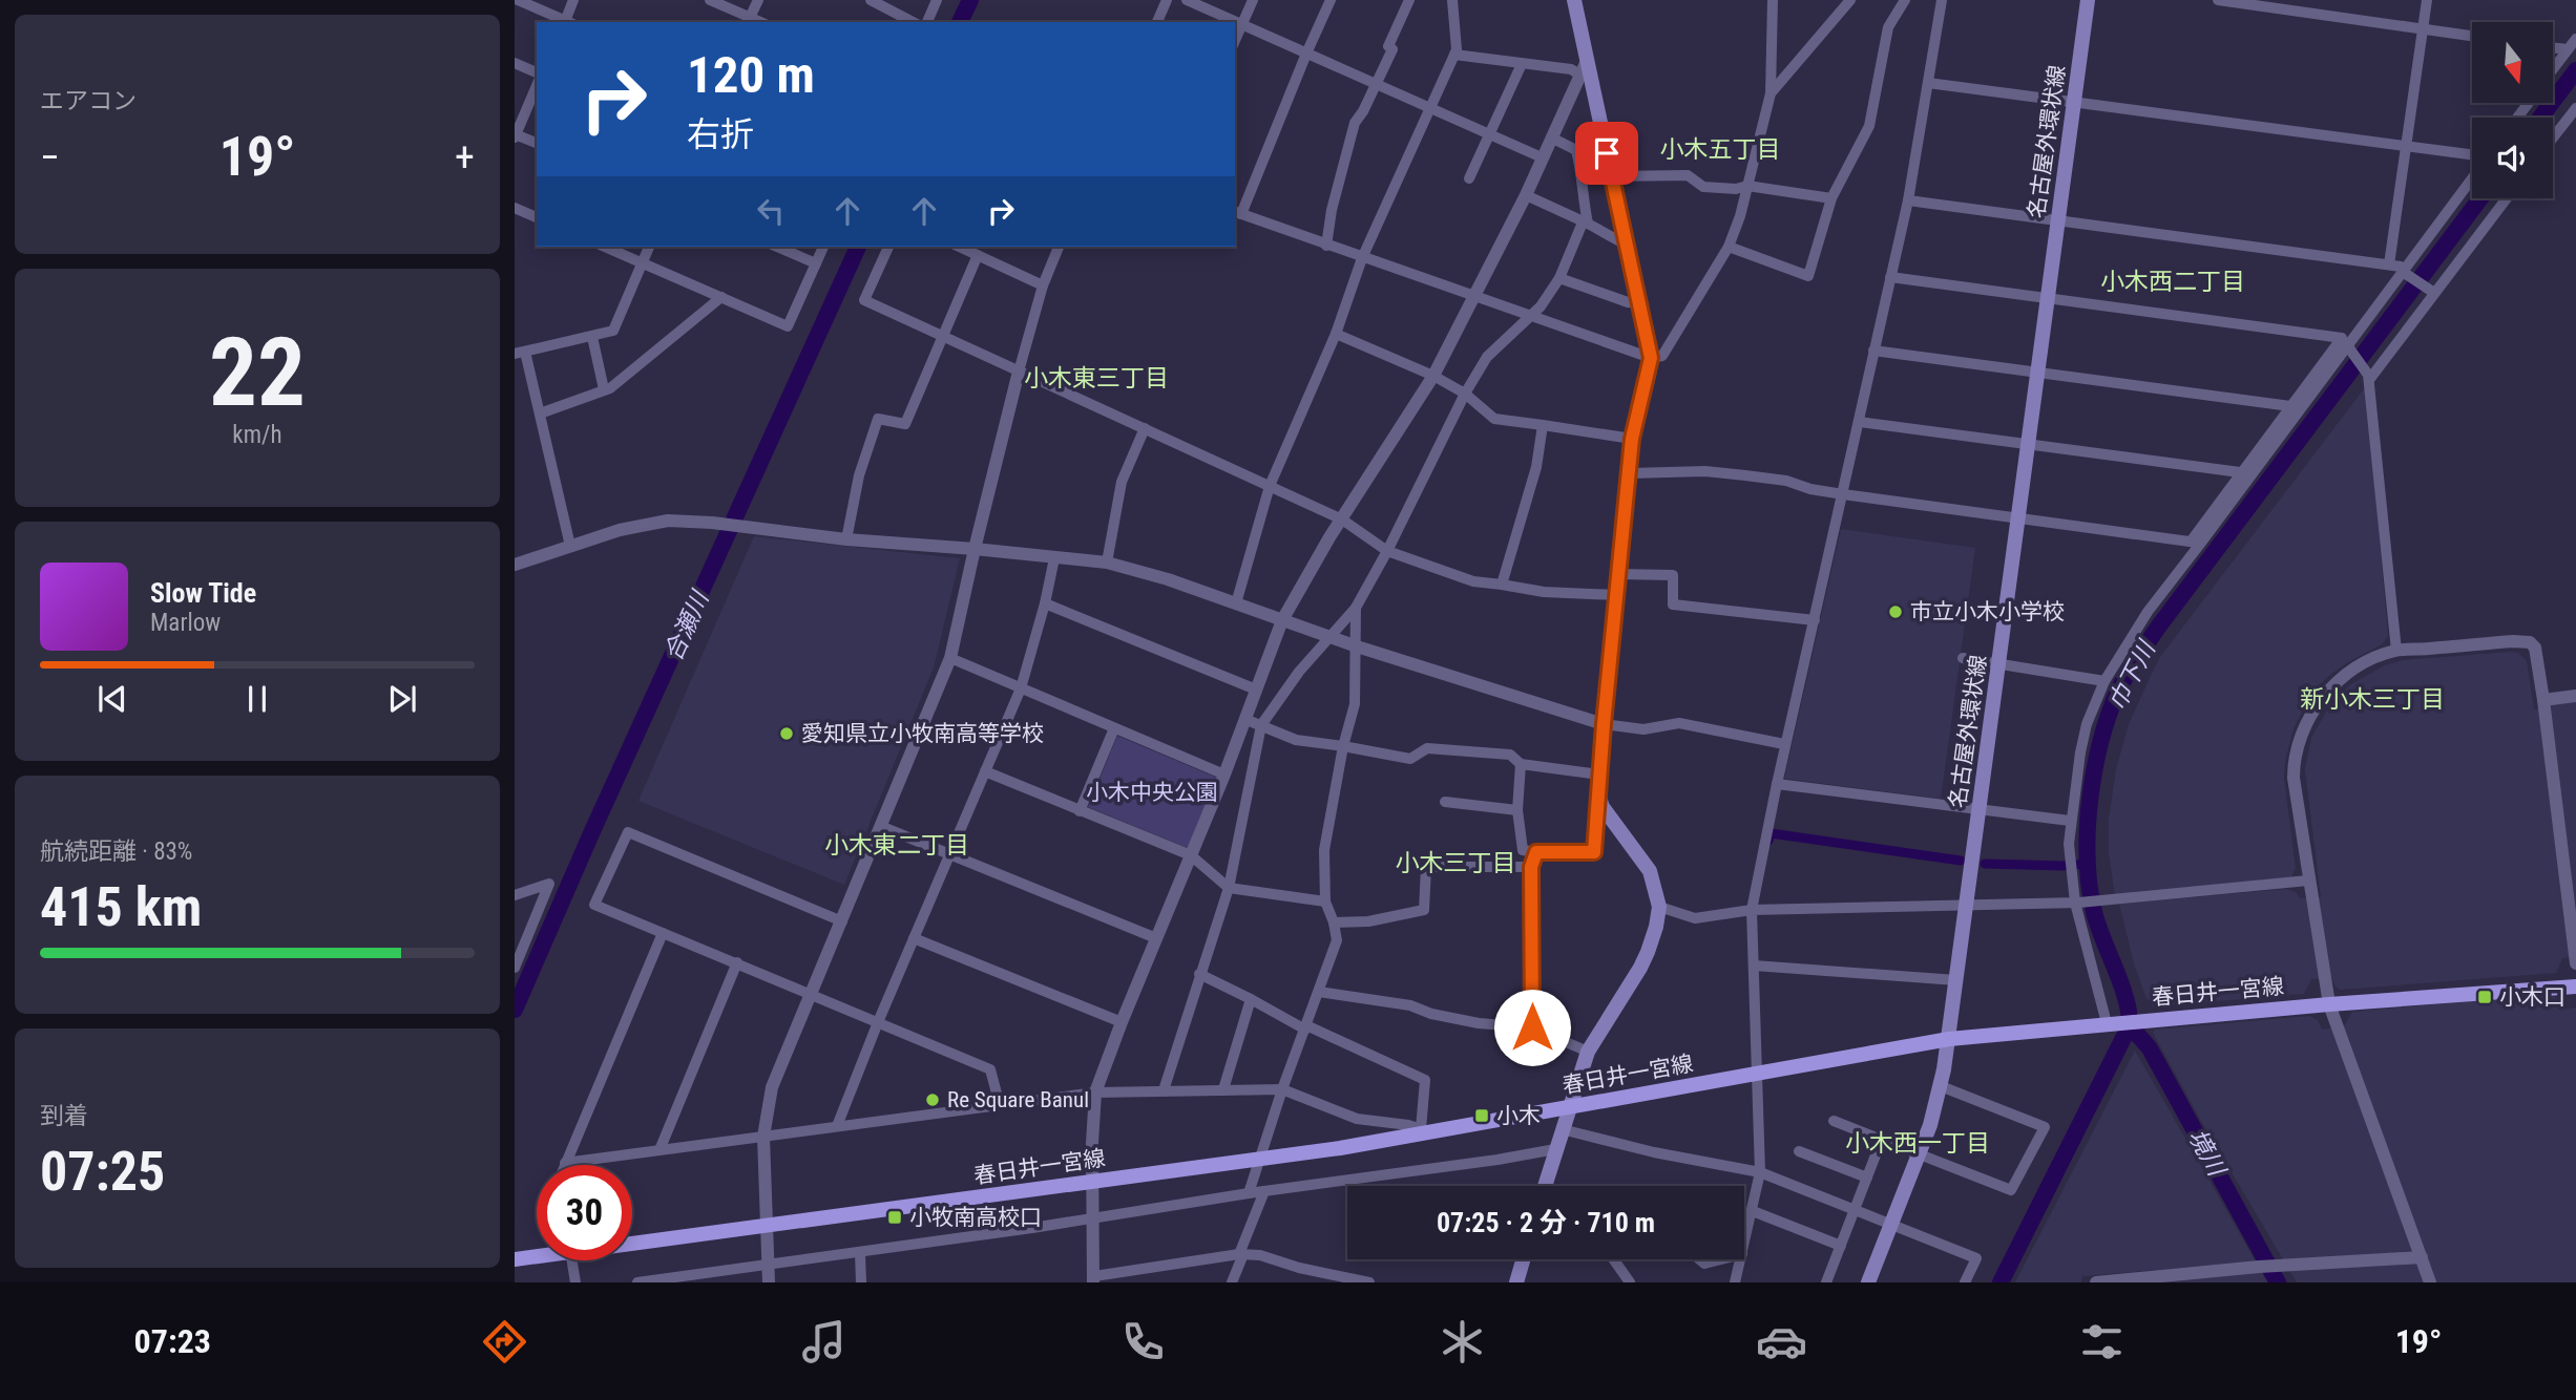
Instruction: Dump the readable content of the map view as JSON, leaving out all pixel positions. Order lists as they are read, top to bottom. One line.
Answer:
{"streets":{"main road":["名古屋外環状線","春日井一宮線"]},"crossings":[["名古屋外環状線","春日井一宮線"]],"districts":["小木五丁目","小木西二丁目","小木東三丁目","新小木三丁目","小木東二丁目","小木三丁目","小木西一丁目"],"water":["合瀬川","巾下川","境川"],"parks":["小木中央公園"],"places":{"other":["市立小木小学校","愛知県立小牧南高等学校","Re Square Banul"],"transit":["小木口","小木","小牧南高校口"]},"north":"bottom","page":{"tile":["エアコン",["22","km/h"],["航続距離 · 83%","415 km"],["到着","07:25"]],"turn":["120 m","右折"],"heat":["−","19°","+"],"song":["Slow Tide","Marlow"],"limit":"30","trip":"07:25 · 2 分 · 710 m","tabs":["07:23","19°"]}}
